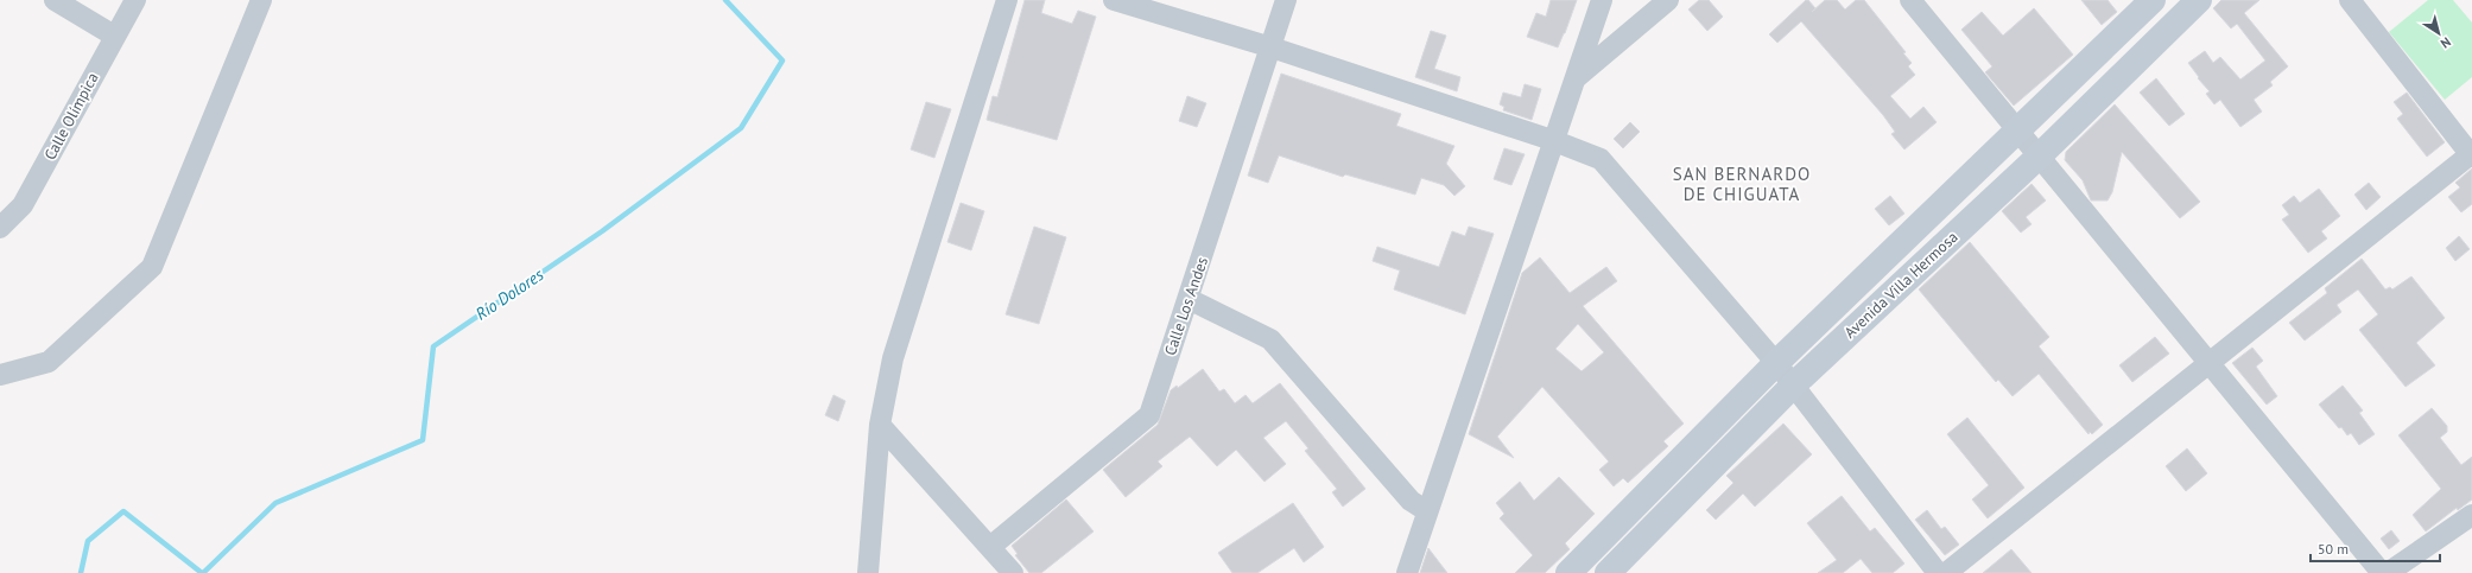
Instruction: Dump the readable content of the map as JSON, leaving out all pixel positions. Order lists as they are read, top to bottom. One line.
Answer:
{"streets":{"street":["Calle Olímpica","Avenida Villa Hermosa","Calle Los Andes"]},"districts":["SAN BERNARDO DE CHIGUATA"],"water":["Río Dolores"],"scale_bar":"50 m","north":"bottom right"}
